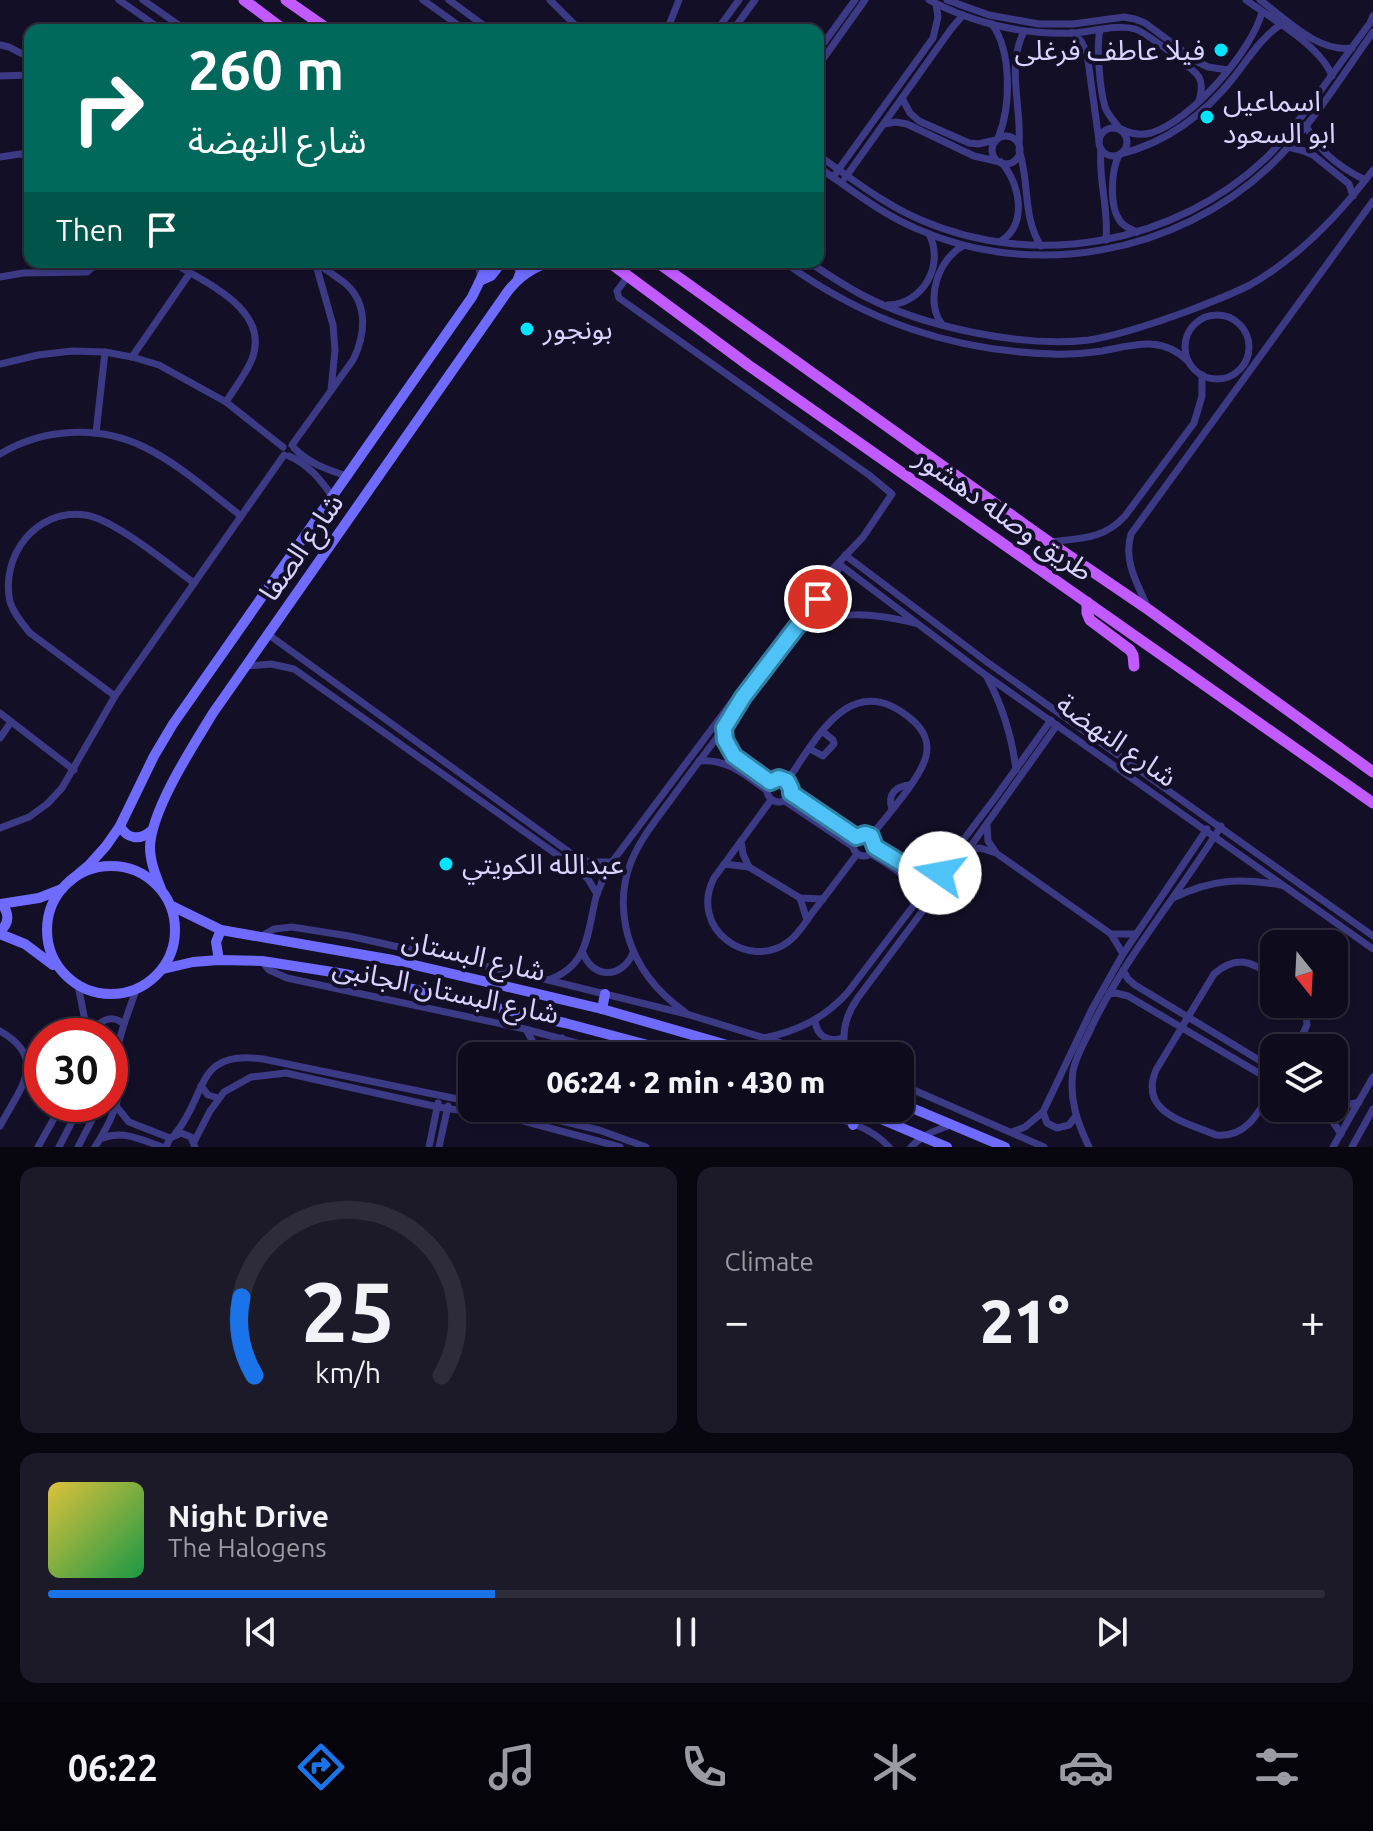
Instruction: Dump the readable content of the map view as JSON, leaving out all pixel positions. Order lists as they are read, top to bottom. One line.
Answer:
{"streets":{"main road":["طريق وصله دهشور"],"street":["شارع الصفا","شارع النهضة","شارع البستان","شارع البستان الجانبى"]},"crossings":[["شارع الصفا","شارع البستان"],["شارع البستان","شارع البستان الجانبى"]],"places":["فيلا عاطف فرغلى","اسماعيل ابو السعود","بونجور","عبدالله الكويتي"],"north":"bottom","page":{"turn":["260 m","شارع النهضة"],"then":"Then","limit":"30","trip":"06:24 · 2 min · 430 m","tile":"Climate","heat":["−","21°","+"],"song":["Night Drive","The Halogens"],"tabs":"06:22","gauge":["25","km/h"]}}
